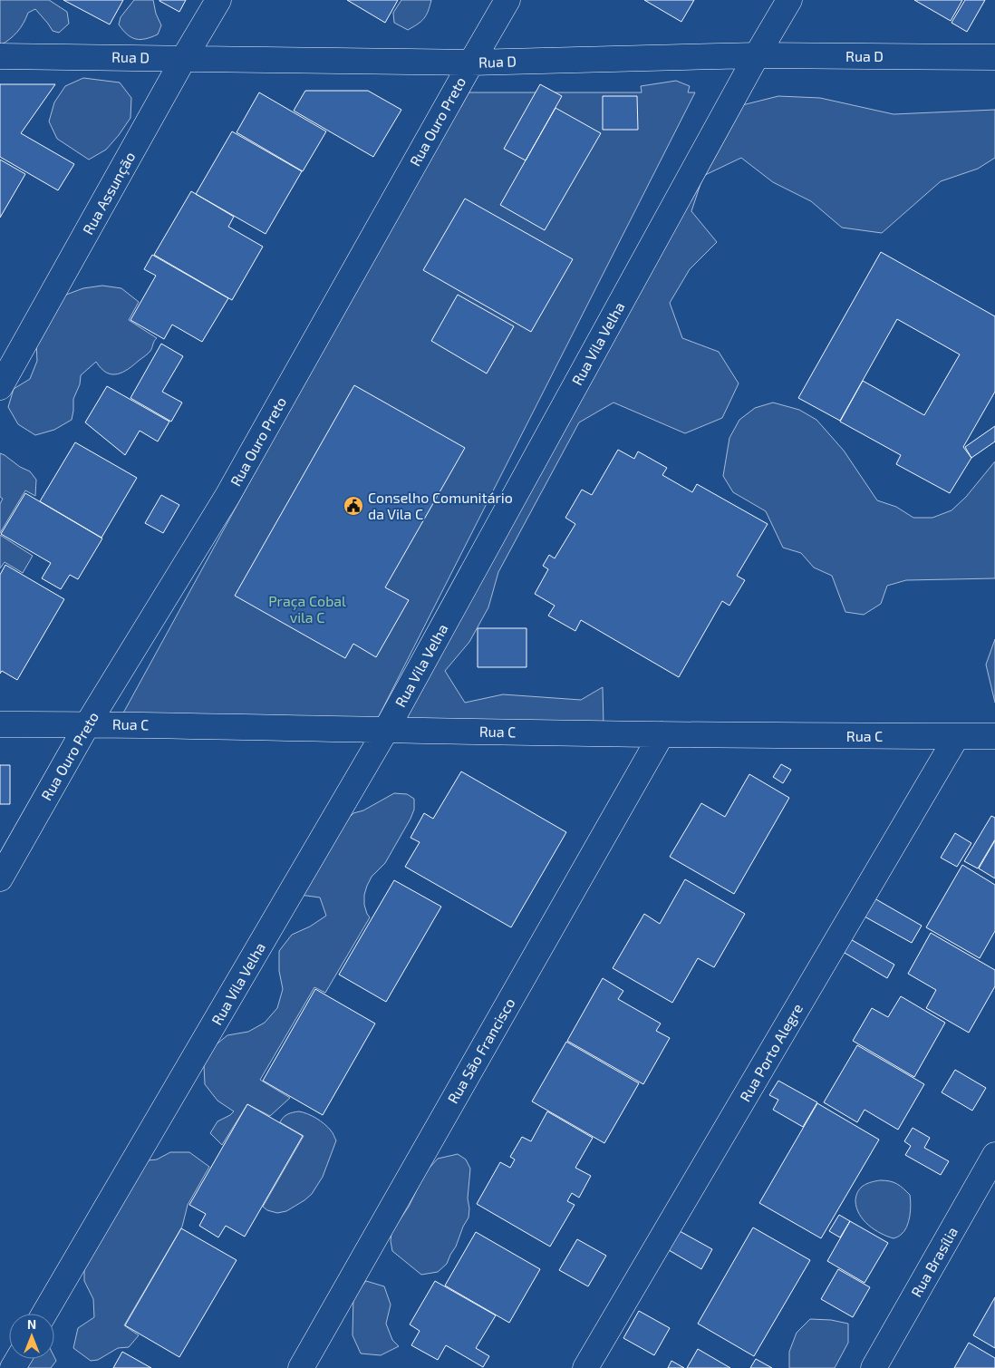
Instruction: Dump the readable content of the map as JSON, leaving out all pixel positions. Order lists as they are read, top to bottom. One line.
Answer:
{"streets":{"street":["Rua D","Rua Ouro Preto","Rua Assunção","Rua Vila Velha","Rua C","Rua São Francisco","Rua Porto Alegre","Rua Brasília"]},"crossings":[["Rua D","Rua Ouro Preto"],["Rua D","Rua Assunção"],["Rua D","Rua Vila Velha"],["Rua Ouro Preto","Rua C"],["Rua Vila Velha","Rua C"],["Rua C","Rua São Francisco"],["Rua C","Rua Porto Alegre"]],"parks":["Praça Cobal vila C"],"places":{"public building":["Conselho Comunitário da Vila C"]},"north":"top"}
